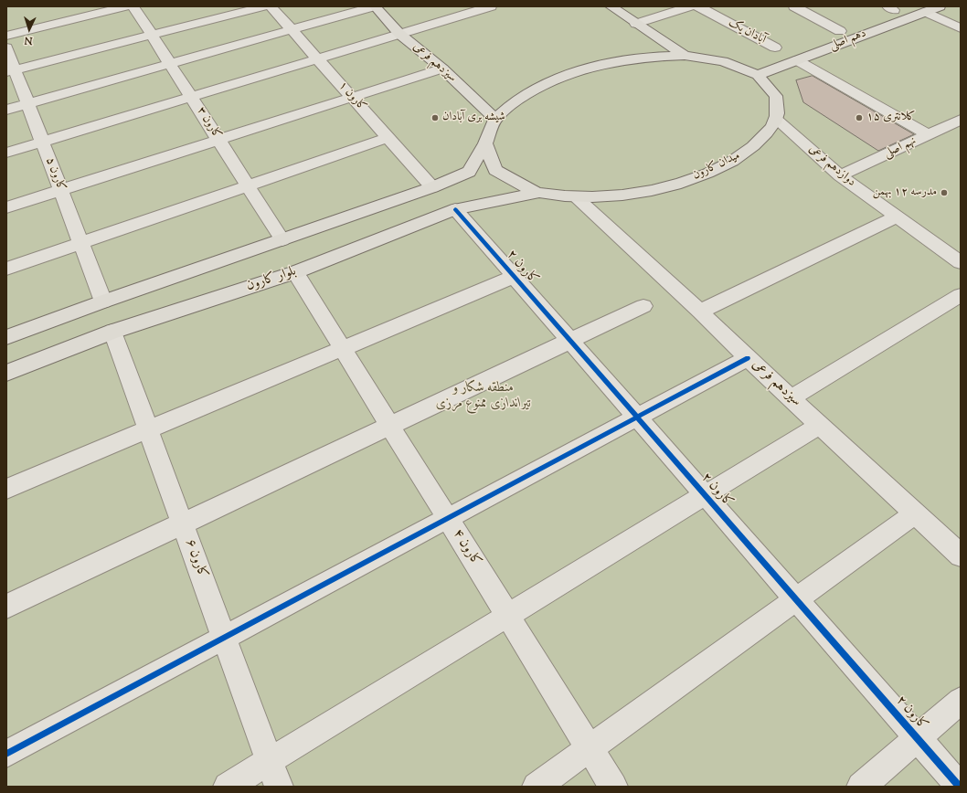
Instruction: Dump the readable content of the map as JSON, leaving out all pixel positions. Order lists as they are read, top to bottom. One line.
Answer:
{"streets":{"main road":["دهم اصلی","سیزدهم فرعی","میدان کارون","بلوار کارون"],"street":["آبادان یک","کارون ۱","کارون ۳","نهم اصلی","دوازدهم فرعی","کارون ۵","کارون ۲","کارون ۴","کارون ۶"]},"crossings":[["سیزدهم فرعی","میدان کارون"],["نهم اصلی","دوازدهم فرعی"],["میدان کارون","دوازدهم فرعی"],["میدان کارون","بلوار کارون"],["کارون ۲","بلوار کارون"],["بلوار کارون","کارون ۴"],["بلوار کارون","کارون ۶"]],"parks":["منطقه شکار و تیراندازی ممنوع مرزی"],"places":["شیشه بری آبادان","کلانتری ۱۵","مدرسه ۱۲ بهمن"],"north":"bottom"}
